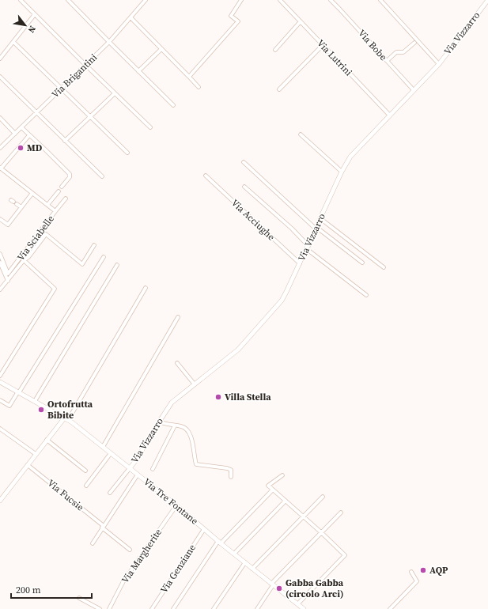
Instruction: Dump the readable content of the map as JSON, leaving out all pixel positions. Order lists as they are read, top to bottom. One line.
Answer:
{"streets":{"street":["Via Vizzarro","Via Bobe","Via Lutrini","Via Brigantini","Via Acciughe","Via Sciabelle","Via Fucsie","Via Tre Fontane","Via Margherite","Via Genziane"]},"crossings":[["Via Vizzarro","Via Bobe"],["Via Vizzarro","Via Lutrini"],["Via Vizzarro","Via Acciughe"],["Via Vizzarro","Via Tre Fontane"],["Via Tre Fontane","Via Margherite"],["Via Tre Fontane","Via Genziane"]],"places":["MD","Villa Stella","Ortofrutta Bibite","AQP","Gabba Gabba (circolo Arci)"],"scale_bar":"200 m","north":"bottom right"}
